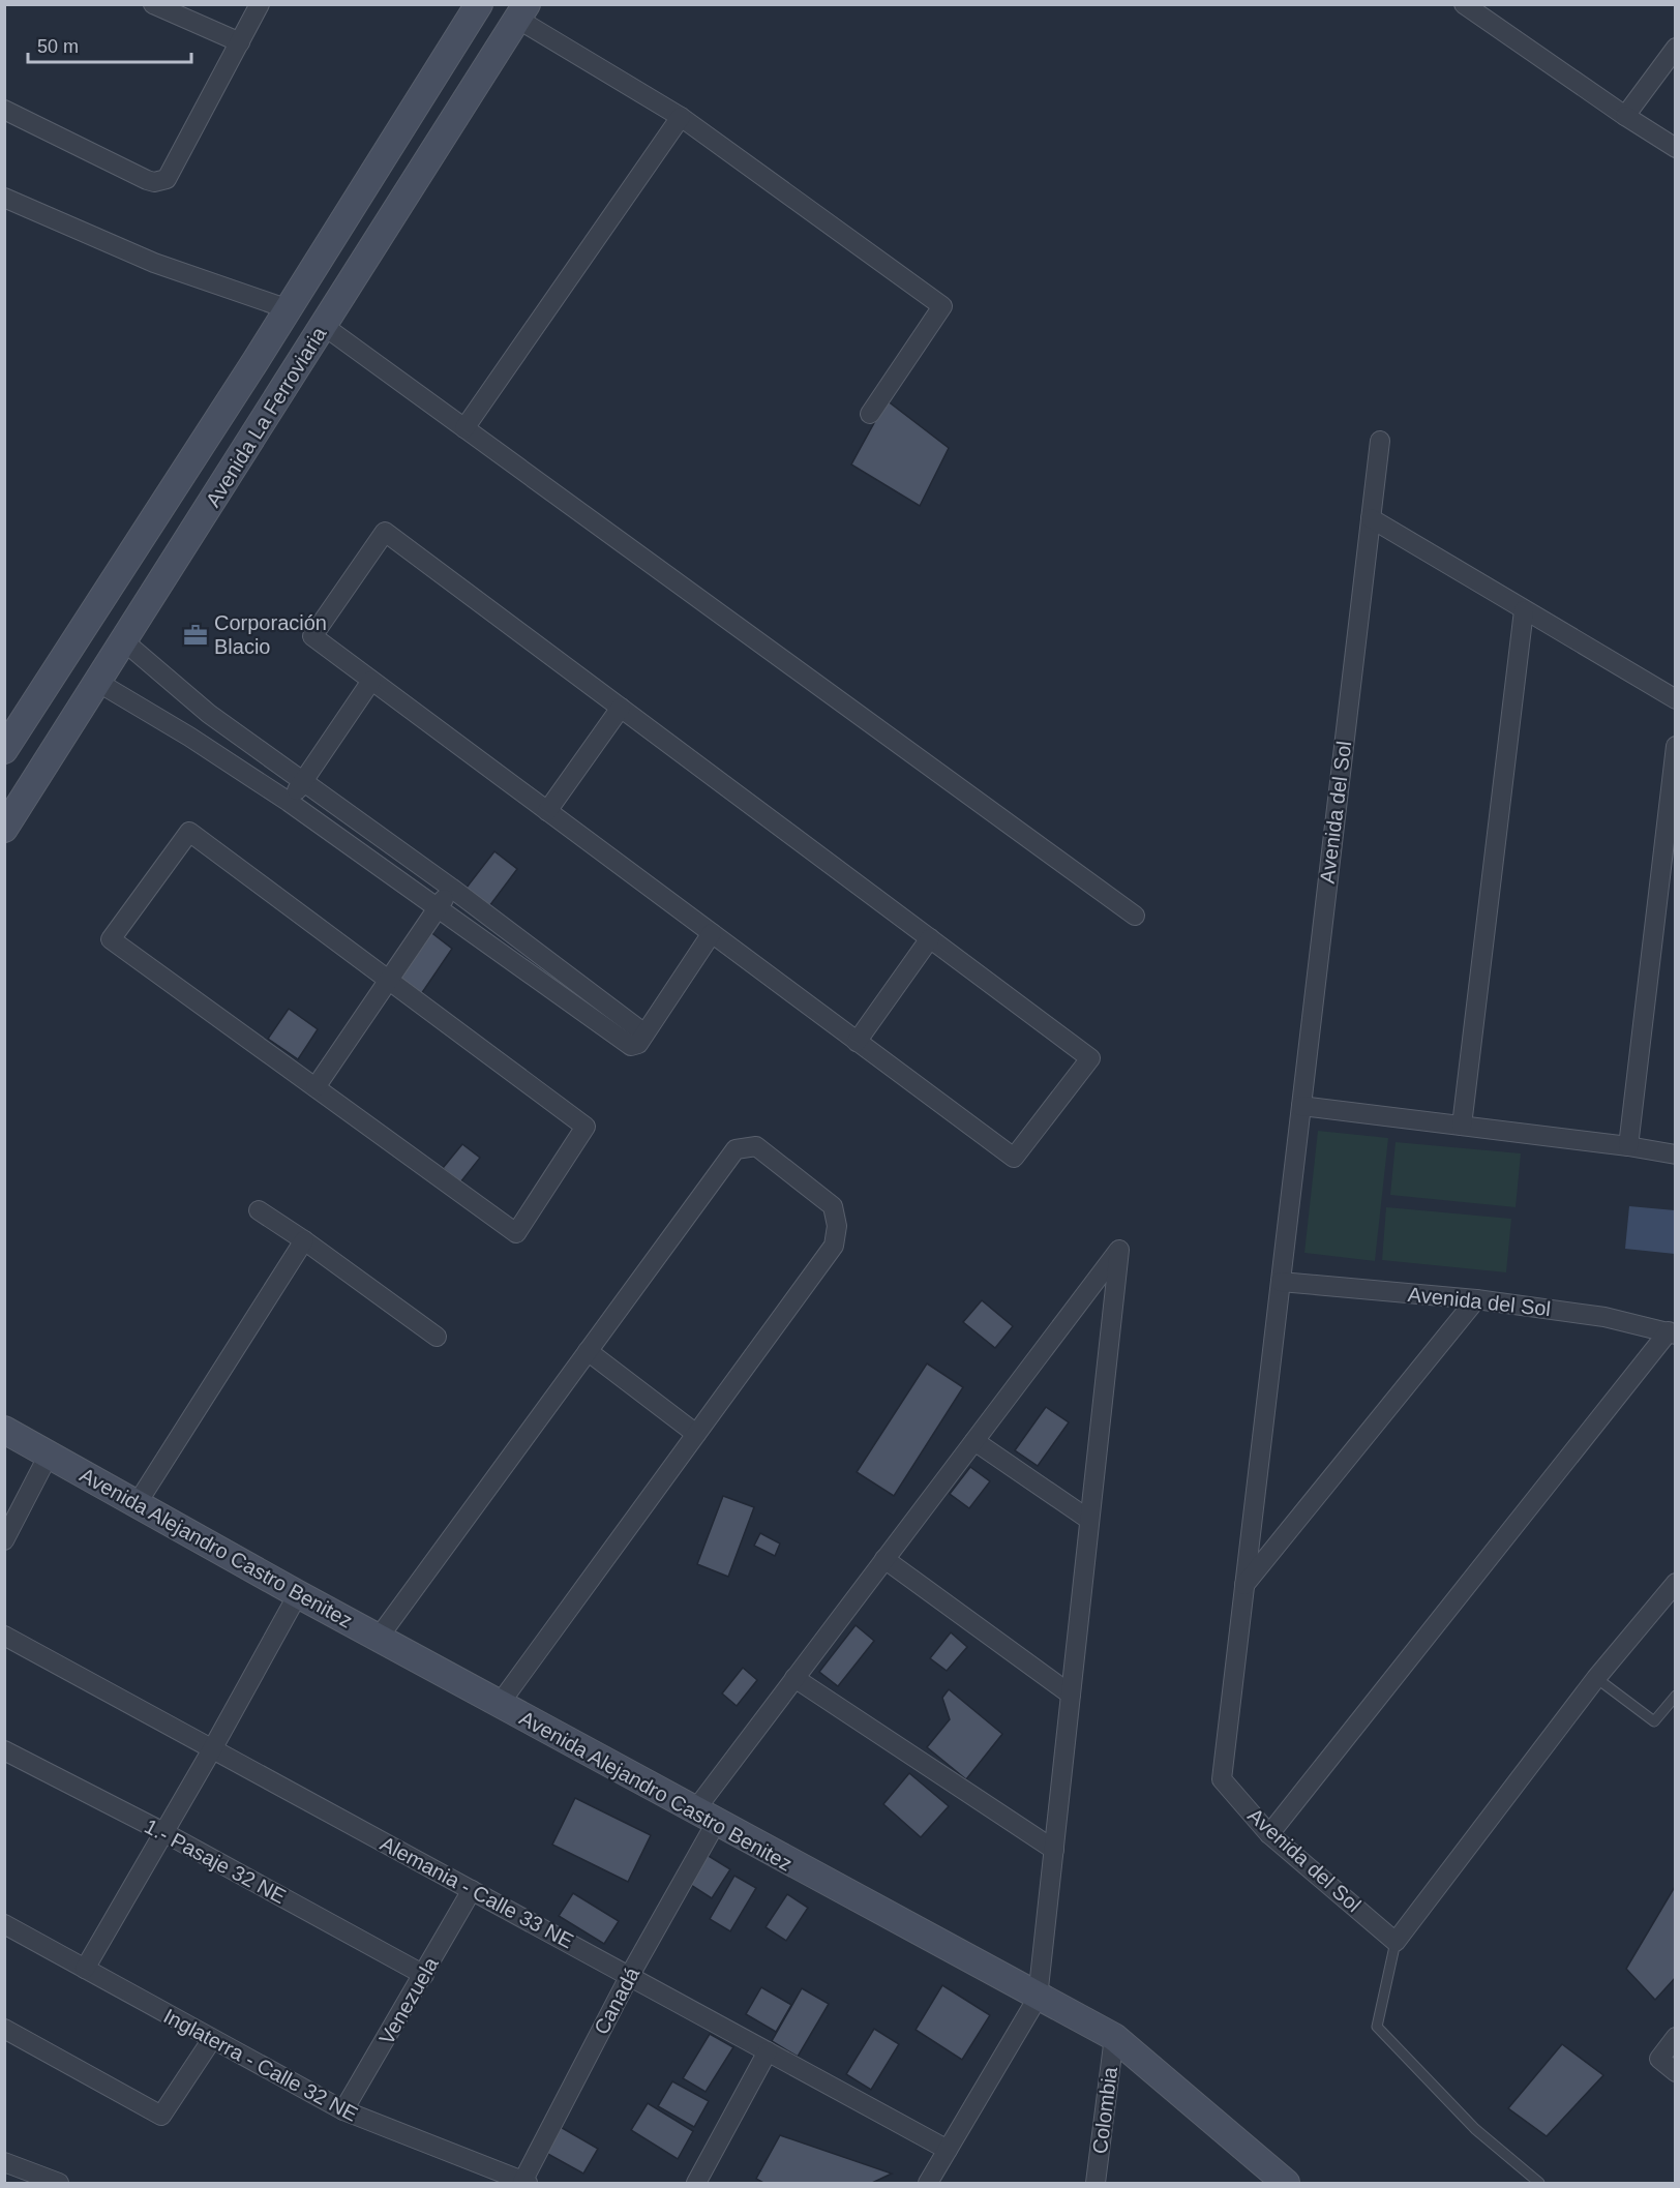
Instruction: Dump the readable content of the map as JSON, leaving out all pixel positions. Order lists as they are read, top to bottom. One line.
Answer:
{"streets":{"main road":["Avenida La Ferroviaria","Avenida Alejandro Castro Benitez"],"street":["Avenida del Sol","1.- Pasaje 32 NE","Alemania - Calle 33 NE","Venezuela","Canadá","Inglaterra - Calle 32 NE","Colombia"]},"crossings":[["Avenida Alejandro Castro Benitez","Canadá"],["Avenida Alejandro Castro Benitez","Colombia"],["1.- Pasaje 32 NE","Venezuela"],["Alemania - Calle 33 NE","Venezuela"],["Alemania - Calle 33 NE","Canadá"],["Venezuela","Inglaterra - Calle 32 NE"],["Canadá","Inglaterra - Calle 32 NE"]],"places":{"office":["Corporación Blacio"]},"scale_bar":"50 m"}
